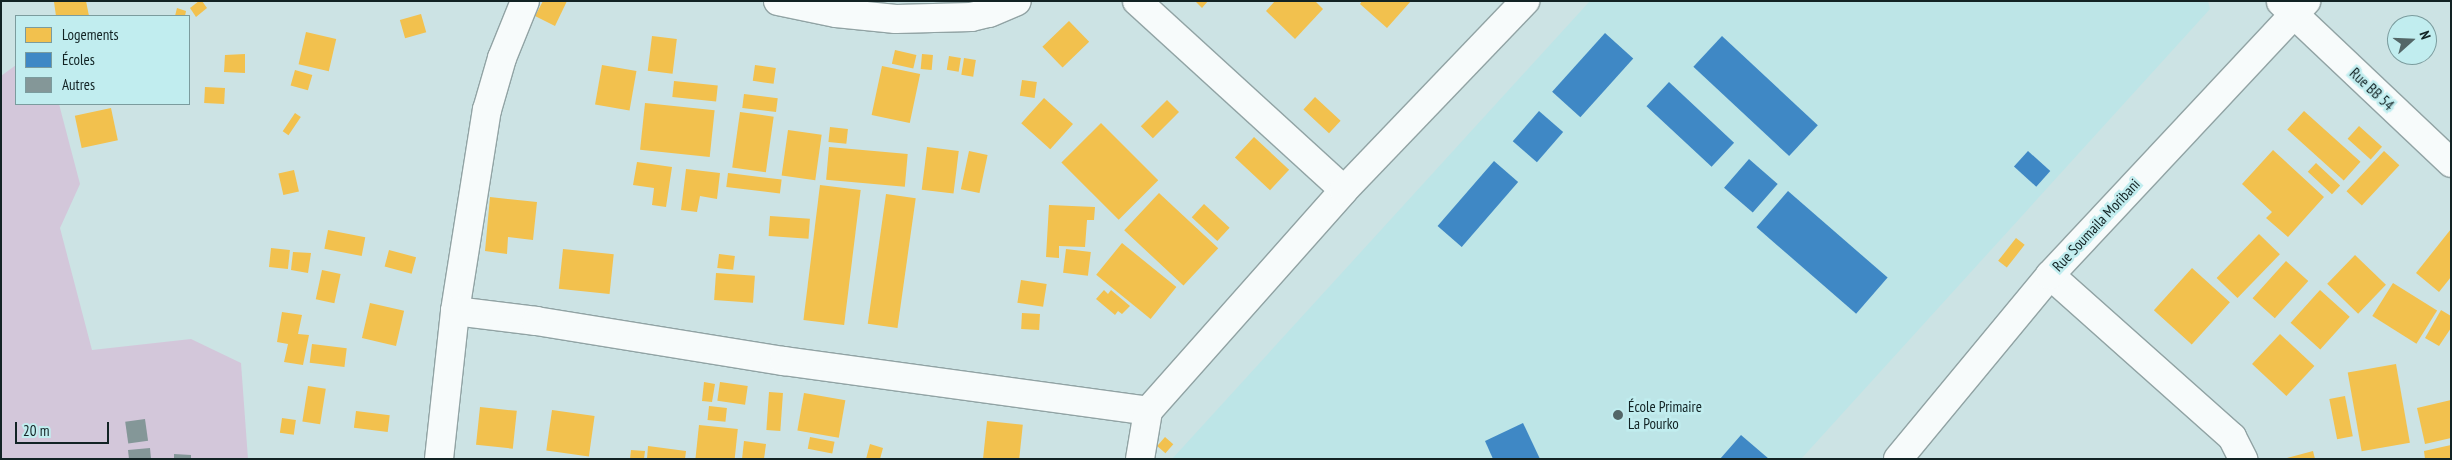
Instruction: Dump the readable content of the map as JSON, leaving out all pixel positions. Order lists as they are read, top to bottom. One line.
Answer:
{"streets":{"street":["Rue BB 54","Rue Soumaila Moribani"]},"crossings":[["Rue BB 54","Rue Soumaila Moribani"]],"places":["École Primaire La Pourko"],"legend":["Logements","Écoles","Autres"],"scale_bar":"20 m","north":"right"}
